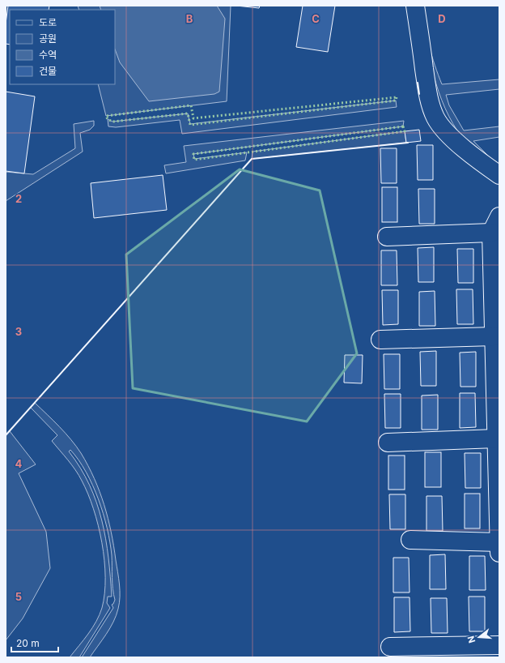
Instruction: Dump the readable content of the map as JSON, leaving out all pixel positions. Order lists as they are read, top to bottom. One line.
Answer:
{"legend":["도로","공원","수역","건물"],"scale_bar":"20 m","north":"left","grid":{"columns":["B","C","D"],"rows":["2","3","4","5"]}}
